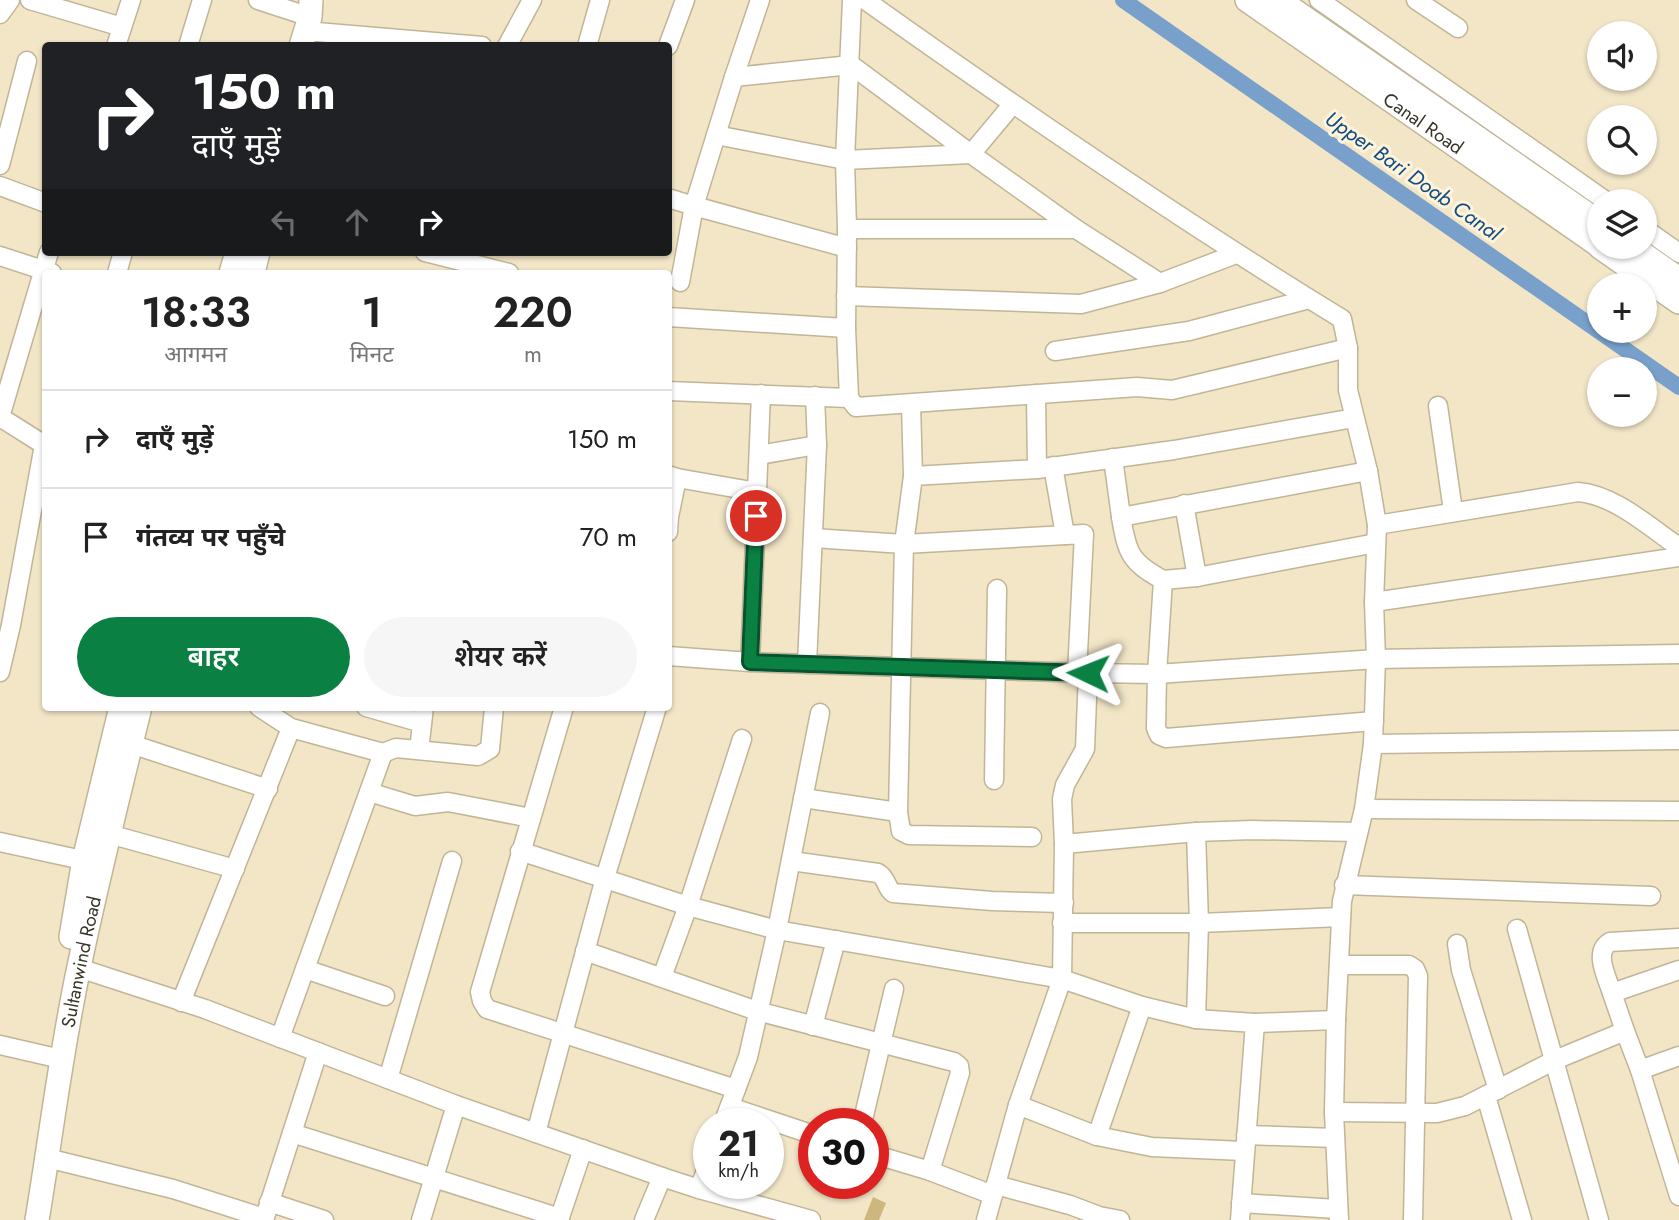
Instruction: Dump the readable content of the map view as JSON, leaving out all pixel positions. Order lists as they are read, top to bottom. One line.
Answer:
{"streets":{"main road":["Canal Road","Sultanwind Road"]},"water":["Upper Bari Doab Canal"],"page":{"map_buttons":["+","−"],"turn":["150 m","दाएँ मुड़ें"],"eta":["18:33","आगमन","1","मिनट","220","m"],"list":[{"name":"दाएँ मुड़ें","value":"150 m"},{"name":"गंतव्य पर पहुँचे","value":"70 m"}],"buttons":["बाहर","शेयर करें"],"speed":"21 km/h","limit":"30"}}
